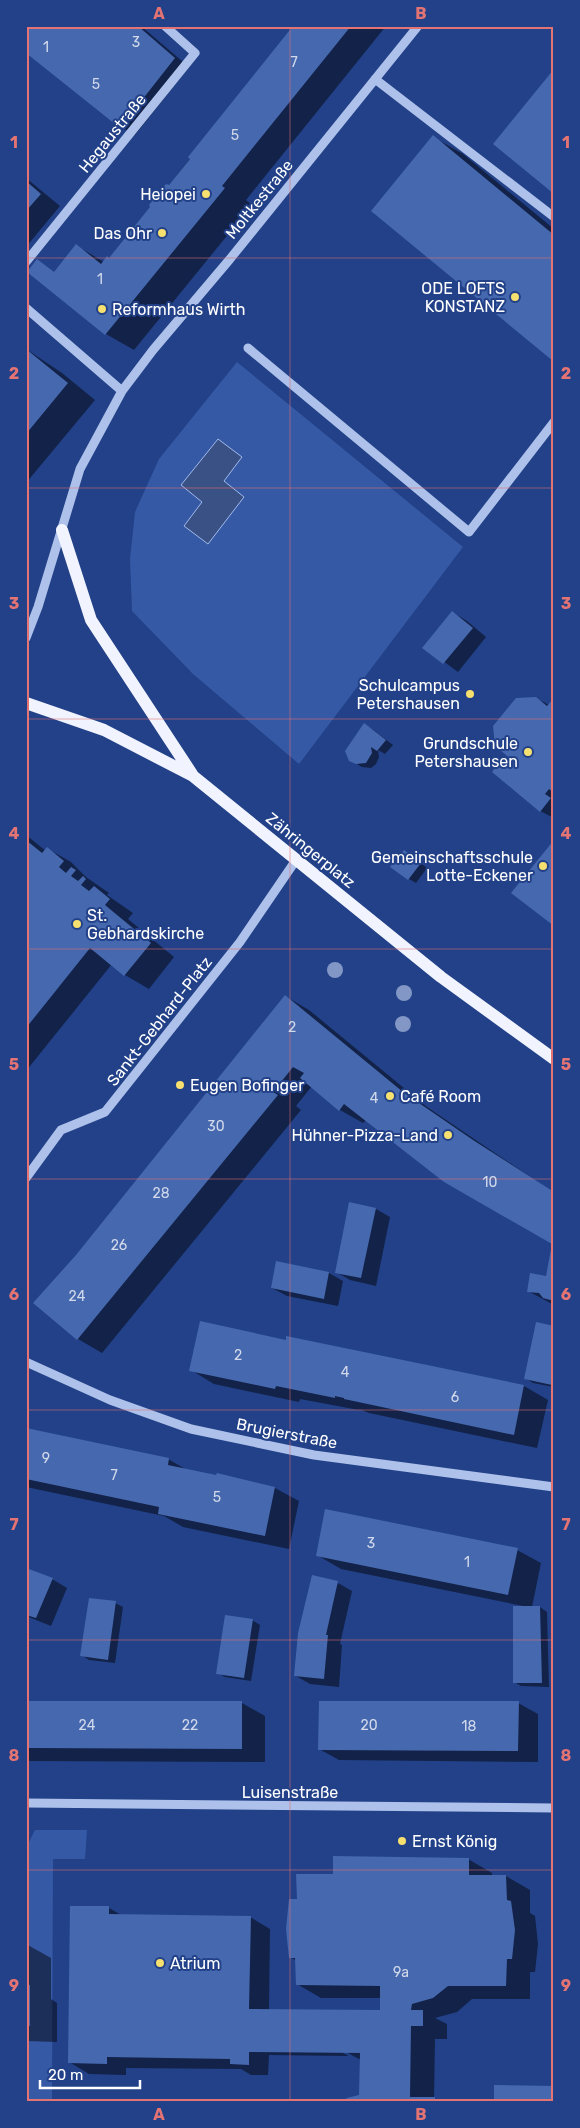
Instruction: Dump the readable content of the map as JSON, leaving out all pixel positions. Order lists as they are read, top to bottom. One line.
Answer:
{"streets":{"main road":["Zähringerplatz"],"street":["Hegaustraße","Moltkestraße","Sankt-Gebhard-Platz","Brugierstraße","Luisenstraße"]},"crossings":[["Zähringerplatz","Sankt-Gebhard-Platz"]],"places":["Heiopei","Das Ohr","ODE LOFTS KONSTANZ","Reformhaus Wirth","Schulcampus Petershausen","Grundschule Petershausen","Gemeinschaftsschule Lotte-Eckener","St. Gebhardskirche","Eugen Bofinger","Café Room","Hühner-Pizza-Land","Ernst König","Atrium"],"house_numbers":["3","1","7","5","5","1","2","4","30","10","28","26","24","2","4","6","9","7","5","3","1","24","22","20","18","9a"],"scale_bar":"20 m","grid":{"columns":["A","B"],"rows":["1","2","3","4","5","6","7","8","9"]}}
